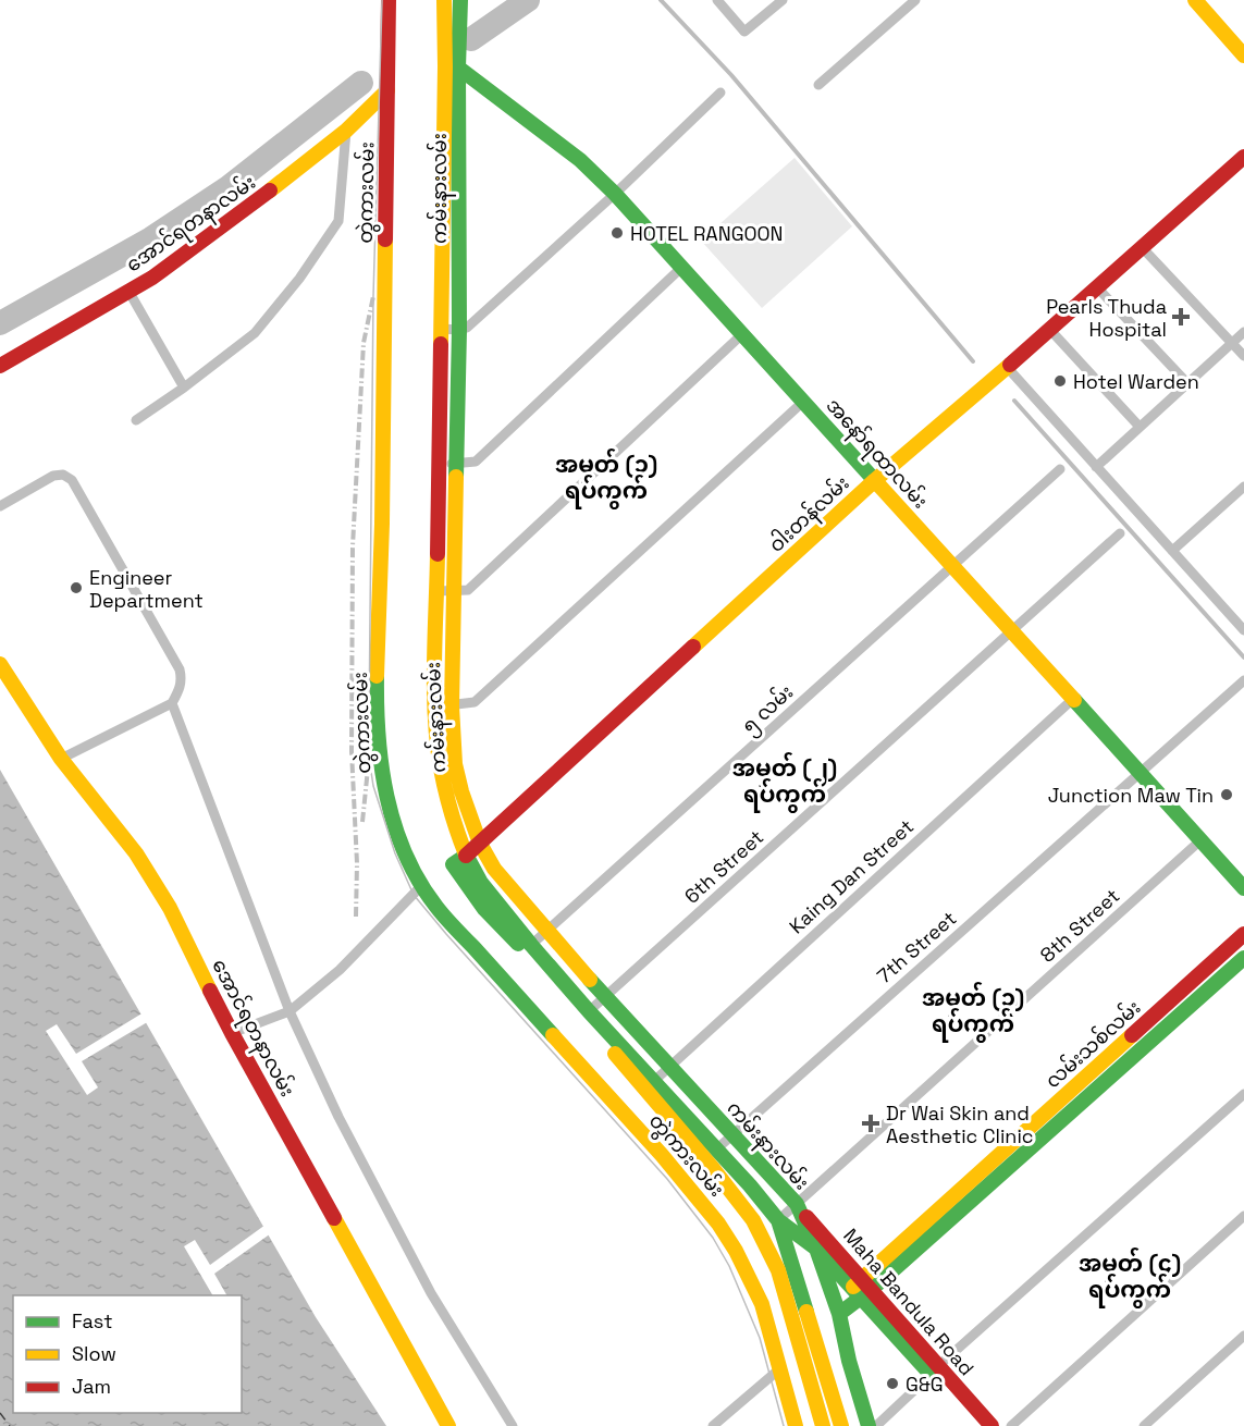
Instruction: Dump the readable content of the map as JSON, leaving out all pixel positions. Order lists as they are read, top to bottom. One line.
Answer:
{"streets":{"main road":["ကမ်းနားလမ်း","တွဲကားလမ်း","အောင်ရတနာလမ်း","အနော်ရထာလမ်း","ဝါးတန်လမ်း","လမ်းသစ်လမ်း","Maha Bandula Road"],"street":["၅ လမ်း","6th Street","Kaing Dan Street","8th Street","7th Street"]},"crossings":[["ကမ်းနားလမ်း","အနော်ရထာလမ်း"],["ကမ်းနားလမ်း","ဝါးတန်လမ်း"],["ကမ်းနားလမ်း","၅ လမ်း"],["ကမ်းနားလမ်း","6th Street"],["ကမ်းနားလမ်း","Kaing Dan Street"],["ကမ်းနားလမ်း","8th Street"],["ကမ်းနားလမ်း","7th Street"],["ကမ်းနားလမ်း","လမ်းသစ်လမ်း"],["ကမ်းနားလမ်း","Maha Bandula Road"],["တွဲကားလမ်း","အောင်ရတနာလမ်း"],["အနော်ရထာလမ်း","ဝါးတန်လမ်း"],["အနော်ရထာလမ်း","၅ လမ်း"],["အနော်ရထာလမ်း","6th Street"],["အနော်ရထာလမ်း","Kaing Dan Street"],["အနော်ရထာလမ်း","8th Street"],["အနော်ရထာလမ်း","7th Street"],["8th Street","Maha Bandula Road"],["လမ်းသစ်လမ်း","Maha Bandula Road"]],"districts":["အမှတ် (၁) ရပ်ကွက်","အမှတ် (၂) ရပ်ကွက်","အမှတ် (၃) ရပ်ကွက်","အမှတ် (၄) ရပ်ကွက်"],"places":{"other":["HOTEL RANGOON","Hotel Warden","Engineer Department","Junction Maw Tin","G&G"],"health":["Pearls Thuda Hospital","Dr Wai Skin and Aesthetic Clinic"]},"legend":["Fast","Slow","Jam"]}
